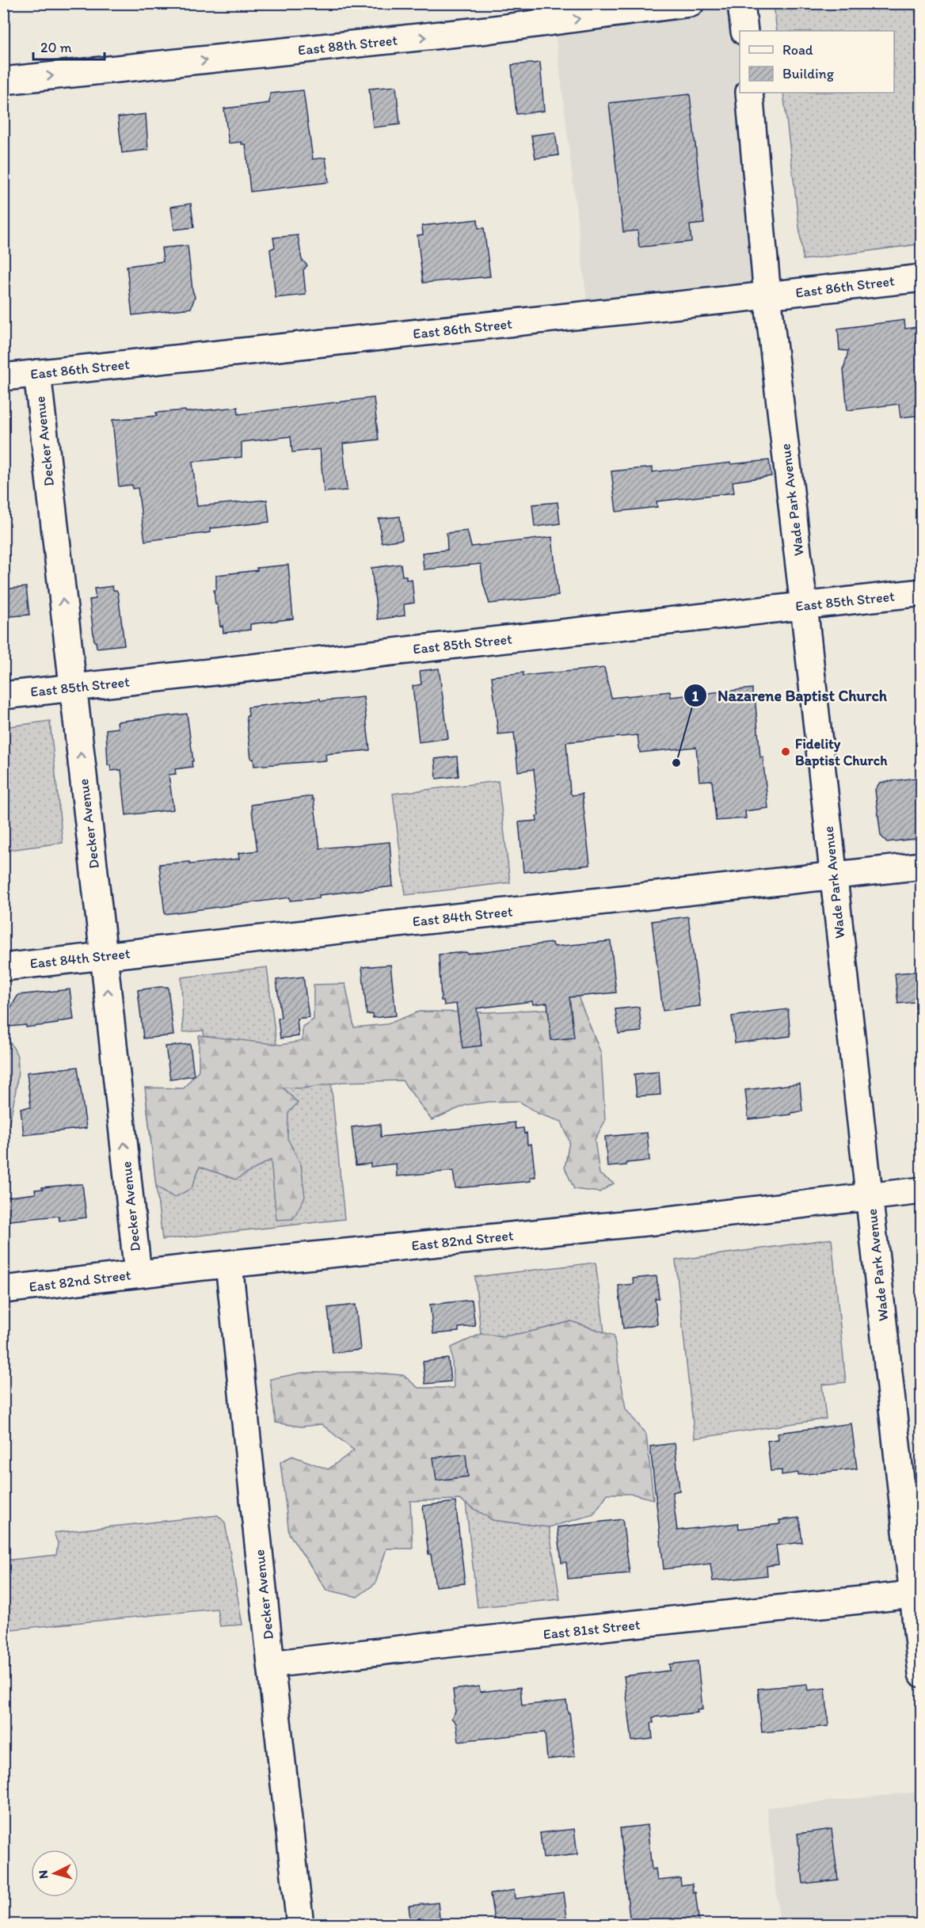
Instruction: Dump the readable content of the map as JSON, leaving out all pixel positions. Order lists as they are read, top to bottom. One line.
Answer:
{"streets":{"street":["East 88th Street","East 86th Street","Decker Avenue","Wade Park Avenue","East 85th Street","East 84th Street","East 82nd Street","East 81st Street"]},"crossings":[["East 86th Street","Decker Avenue"],["East 86th Street","Wade Park Avenue"],["Decker Avenue","East 85th Street"],["Decker Avenue","East 84th Street"],["Decker Avenue","East 82nd Street"],["Decker Avenue","East 81st Street"],["Wade Park Avenue","East 85th Street"],["Wade Park Avenue","East 84th Street"],["Wade Park Avenue","East 82nd Street"],["Wade Park Avenue","East 81st Street"]],"one_way":["East 88th Street","Decker Avenue"],"places":["Fidelity Baptist Church","Nazarene Baptist Church"],"legend":["Road","Building"],"scale_bar":"20 m","north":"left"}
